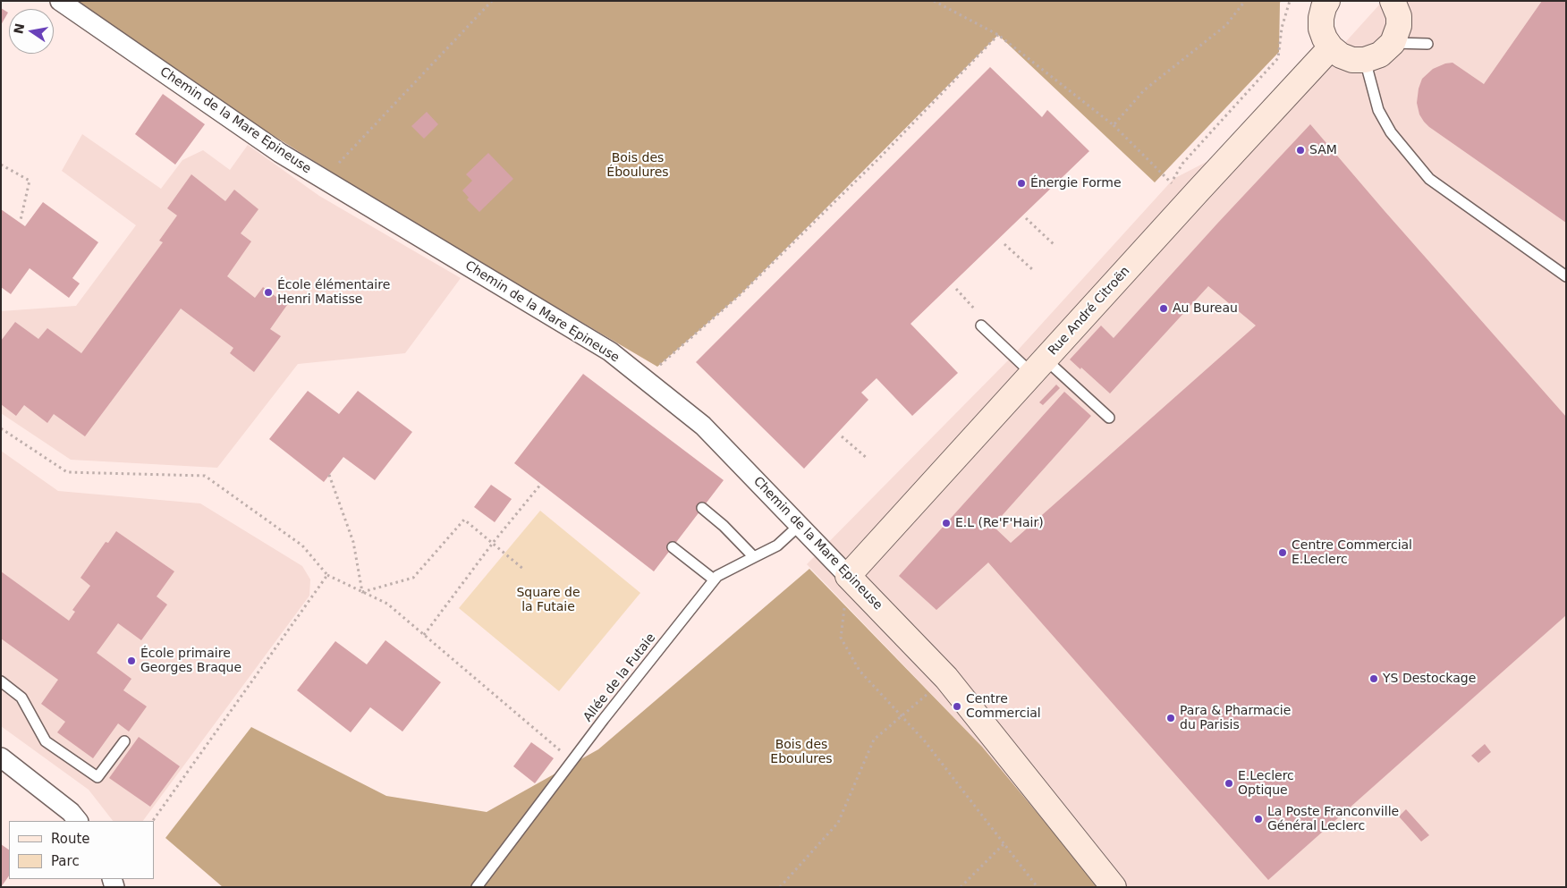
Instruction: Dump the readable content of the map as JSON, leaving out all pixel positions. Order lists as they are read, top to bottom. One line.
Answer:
{"streets":{"main road":["Chemin de la Mare Epineuse","Rue André Citroën"],"lane":["Allée de la Futaie"]},"crossings":[["Chemin de la Mare Epineuse","Rue André Citroën"],["Chemin de la Mare Epineuse","Allée de la Futaie"]],"parks":["Bois des Éboulures","Square de la Futaie","Bois des Eboulures"],"places":["SAM","Énergie Forme","École élémentaire Henri Matisse","Au Bureau","E.L (Re'F'Hair)","Centre Commercial E.Leclerc","École primaire Georges Braque","YS Destockage","Centre Commercial","Para & Pharmacie du Parisis","E.Leclerc Optique","La Poste Franconville Général Leclerc"],"legend":["Route","Parc"],"north":"left"}
